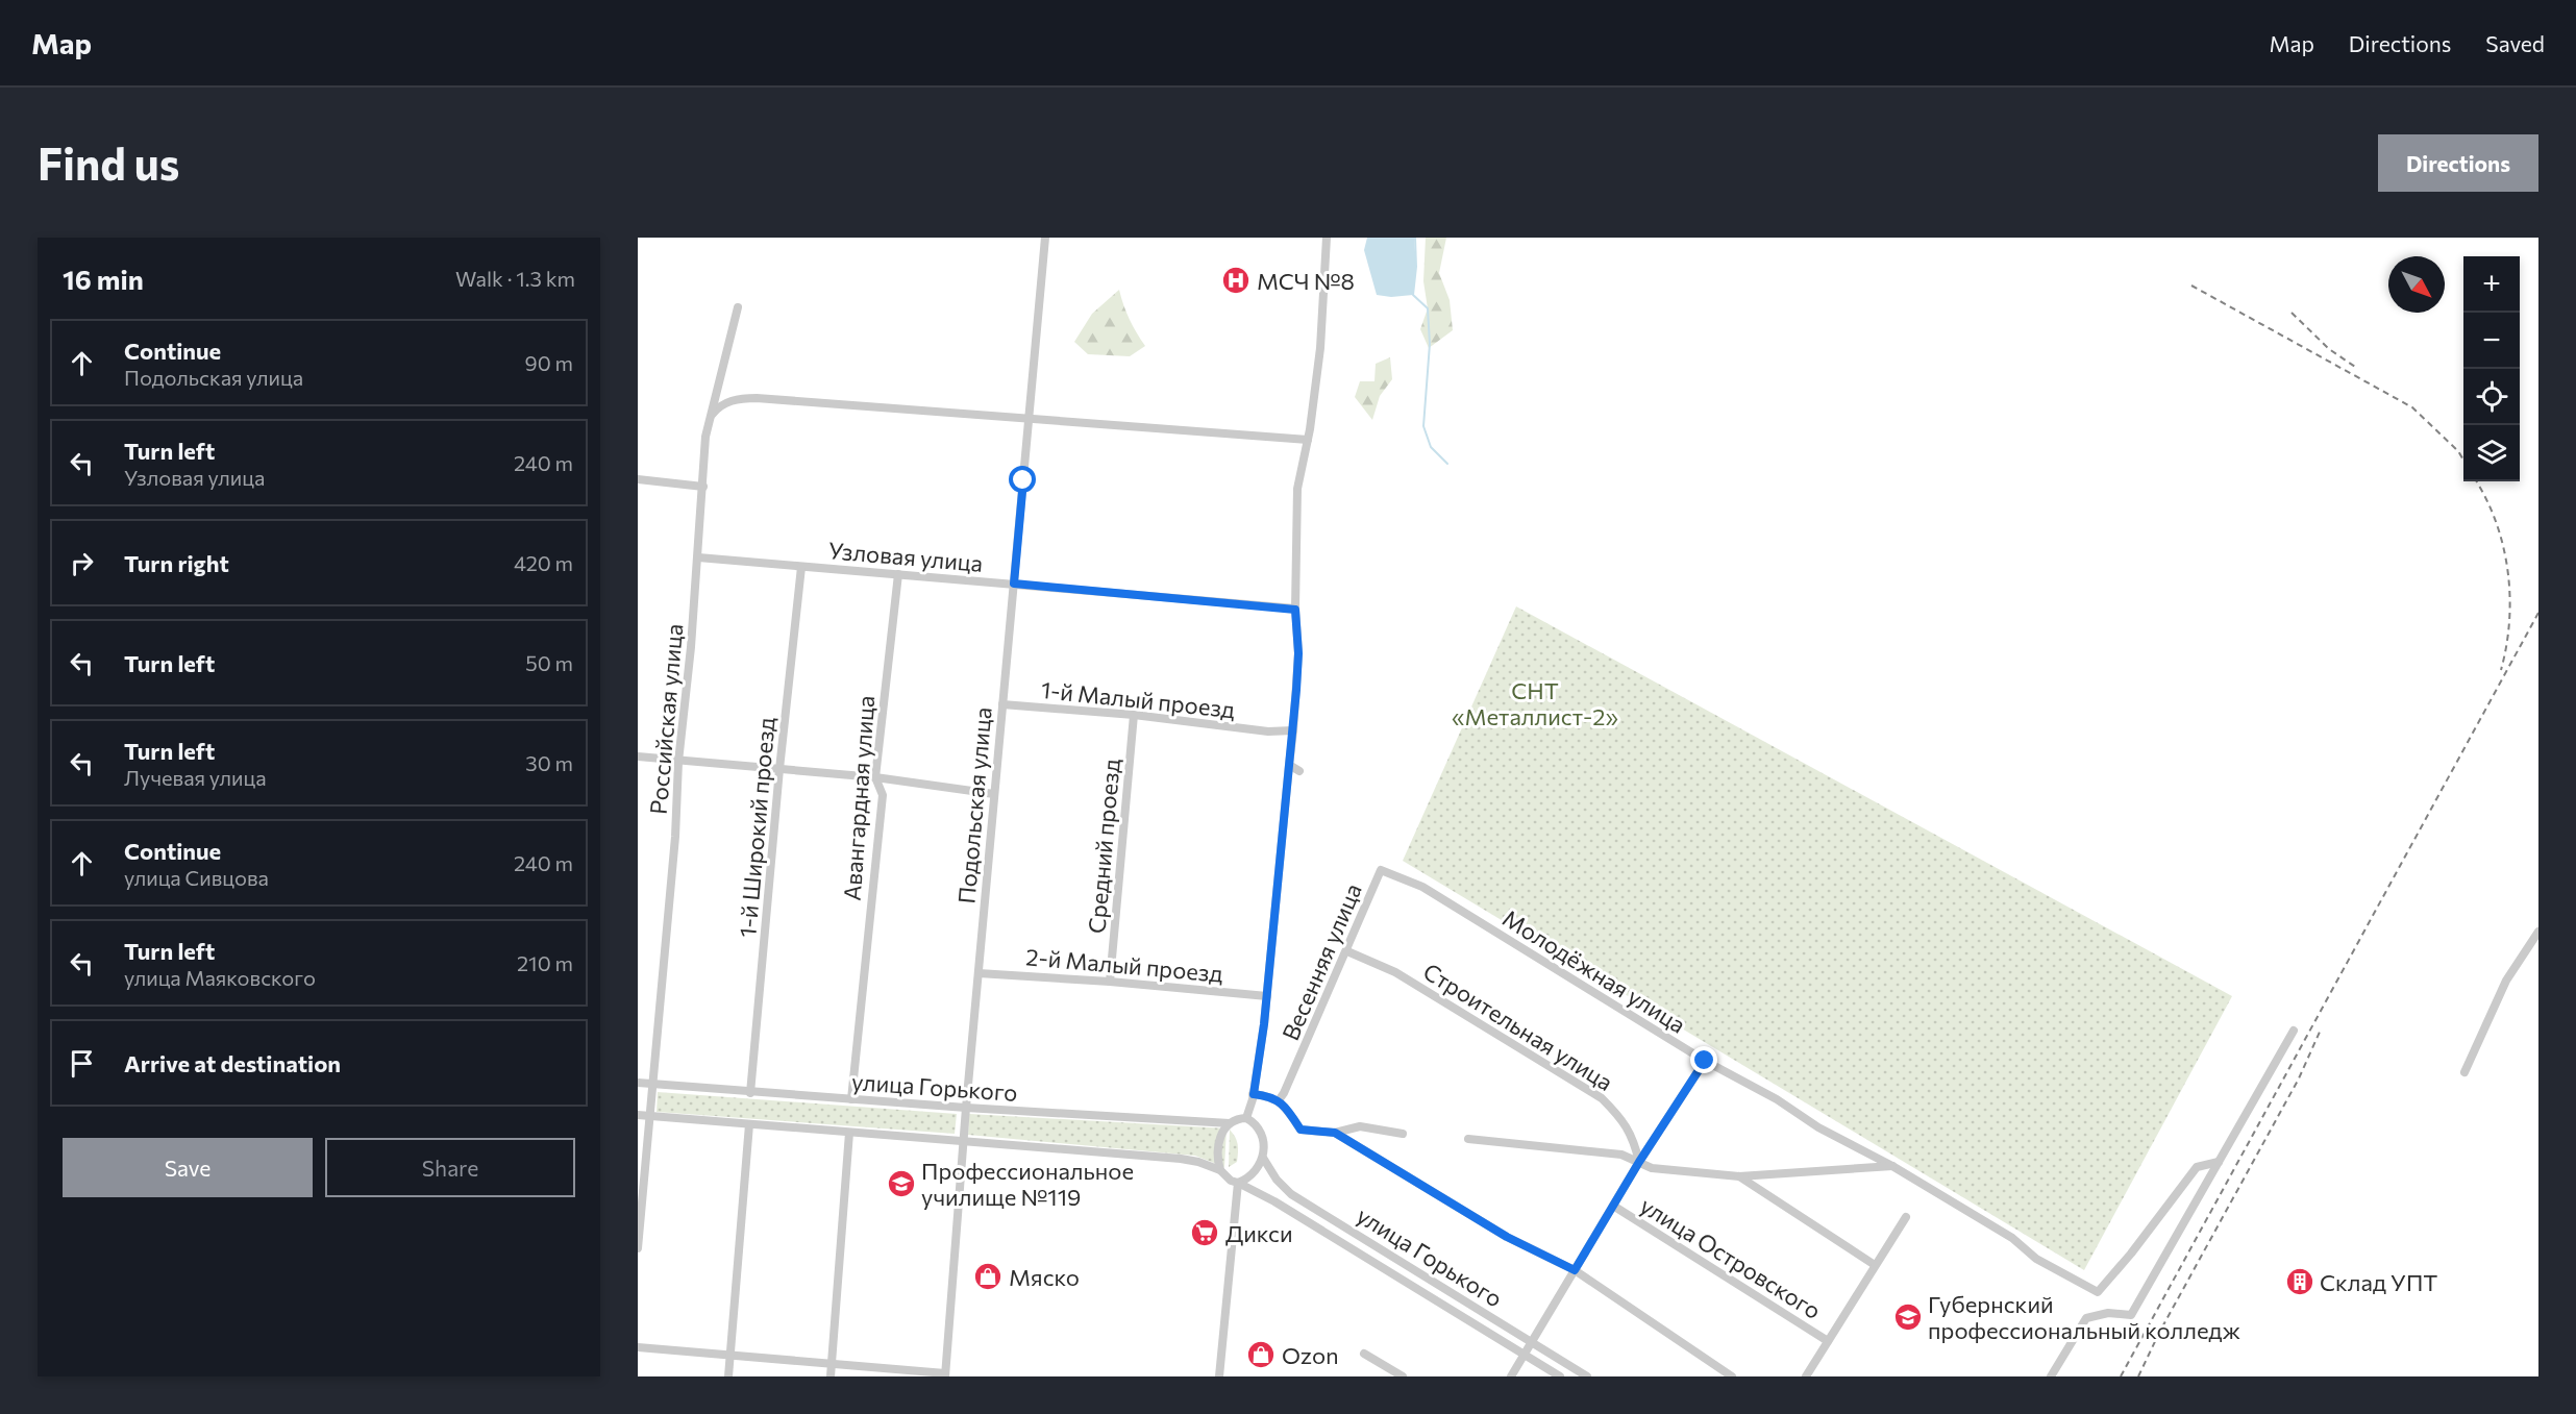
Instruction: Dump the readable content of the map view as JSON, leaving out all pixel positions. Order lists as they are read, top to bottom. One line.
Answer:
{"streets":{"street":["Узловая улица","1-й Малый проезд","Российская улица","Авангардная улица","Подольская улица","1-й Широкий проезд","Средний проезд","Весенняя улица","2-й Малый проезд","Молодёжная улица","Строительная улица","улица Горького","улица Островского"]},"crossings":[["Узловая улица","Российская улица"],["Узловая улица","Авангардная улица"],["Узловая улица","Подольская улица"],["Узловая улица","1-й Широкий проезд"],["1-й Малый проезд","Подольская улица"],["1-й Малый проезд","Средний проезд"],["Российская улица","улица Горького"],["Авангардная улица","улица Горького"],["Подольская улица","2-й Малый проезд"],["Подольская улица","улица Горького"],["1-й Широкий проезд","улица Горького"],["Средний проезд","2-й Малый проезд"],["Весенняя улица","Молодёжная улица"],["Весенняя улица","Строительная улица"]],"parks":["СНТ «Металлист-2»"],"places":{"hospital":["МСЧ №8"],"school or university":["Профессиональное училище №119","Губернский профессиональный колледж"],"supermarket":["Дикси"],"shop":["Мяско","Ozon"],"building":["Склад УПТ"]},"north":"bottom right","page":{"header":"Map","nav":["Map","Directions","Saved"],"buttons":["Directions",["Save","Share"]],"title":"Find us","heading":["16 min","Walk · 1.3 km"],"map_buttons":["+","−"],"list":[["Continue","Подольская улица","90 m"],["Turn left","Узловая улица","240 m"],["Turn right","420 m"],["Turn left","50 m"],["Turn left","Лучевая улица","30 m"],["Continue","улица Сивцова","240 m"],["Turn left","улица Маяковского","210 m"],"Arrive at destination"]}}
